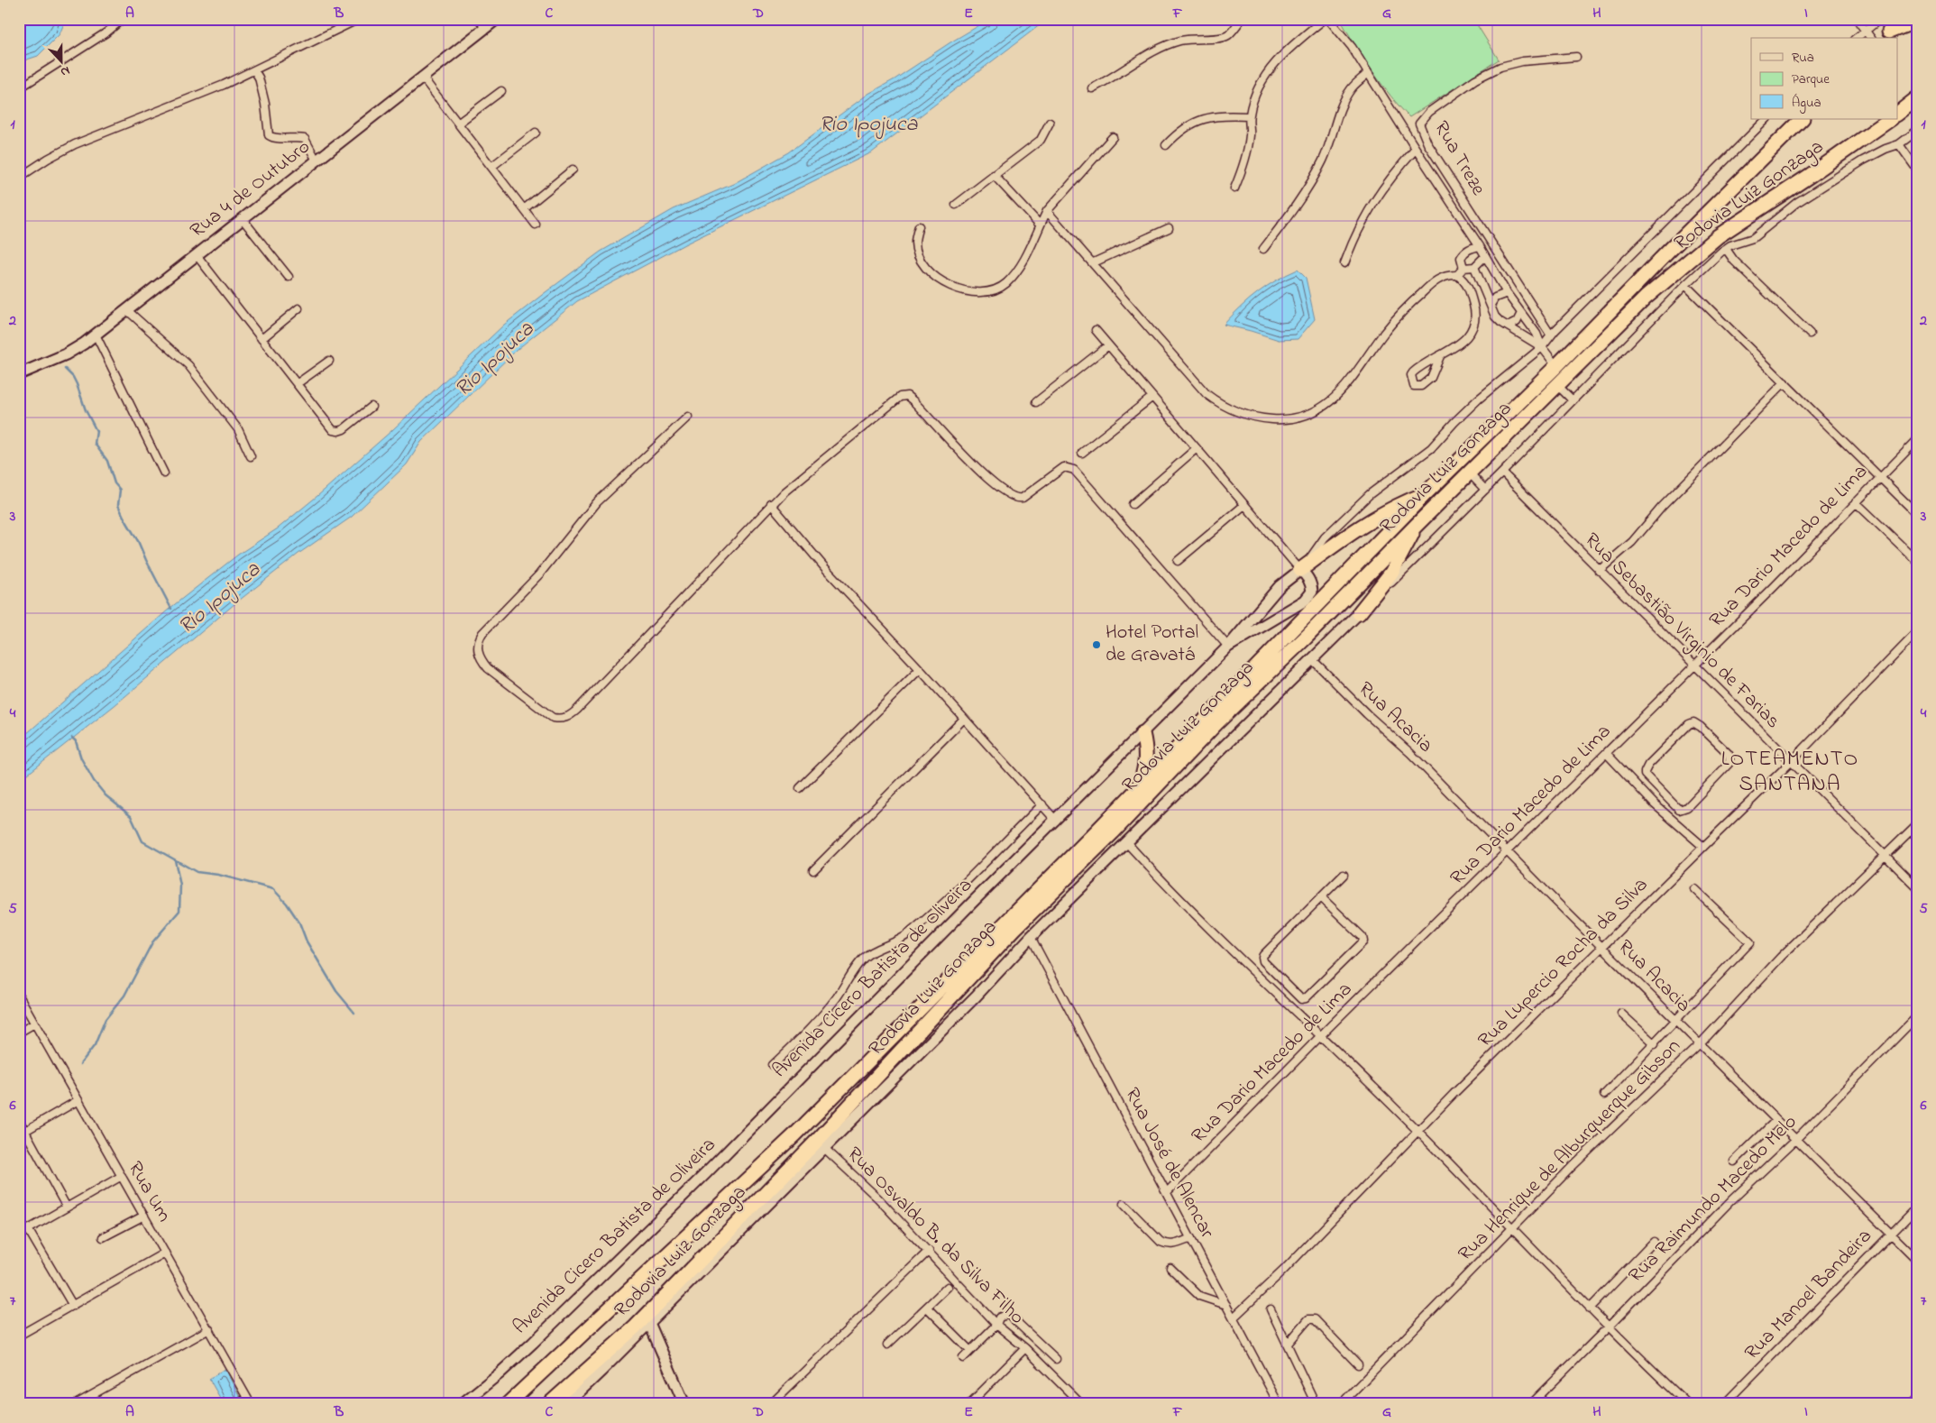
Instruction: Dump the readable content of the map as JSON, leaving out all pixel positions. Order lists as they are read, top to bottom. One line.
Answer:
{"streets":{"highway":["Rodovia Luiz Gonzaga"],"main road":["Rua 4 de Outubro","Avenida Cicero Batista de Oliveira"],"street":["Rua Treze","Rua Dario Macedo de Lima","Rua Sebastião Virginio de Farias","Rua Acacia","Rua Lupercio Rocha da Silva","Rua Henrique de Alburquerque Gibson","Rua José de Alencar","Rua Um","Rua Raimundo Macedo Melo","Rua Osvaldo B. da Silva Filho","Rua Manoel Bandeira"]},"crossings":[["Rua Dario Macedo de Lima","Rua Sebastião Virginio de Farias"],["Rua Dario Macedo de Lima","Rua Acacia"],["Rua Dario Macedo de Lima","Rua José de Alencar"],["Rua Sebastião Virginio de Farias","Rua Lupercio Rocha da Silva"],["Rua Sebastião Virginio de Farias","Rua Henrique de Alburquerque Gibson"],["Rua Acacia","Rua Lupercio Rocha da Silva"],["Rua Acacia","Rua Henrique de Alburquerque Gibson"],["Rua Acacia","Rua Raimundo Macedo Melo"],["Rua Acacia","Rua Manoel Bandeira"],["Rua Lupercio Rocha da Silva","Rua José de Alencar"]],"districts":["LOTEAMENTO SANTANA"],"water":["Rio Ipojuca"],"places":["Hotel Portal de Gravatá"],"legend":["Rua","Parque","Água"],"north":"bottom","grid":{"columns":["A","B","C","D","E","F","G","H","I"],"rows":["1","2","3","4","5","6","7"]}}
